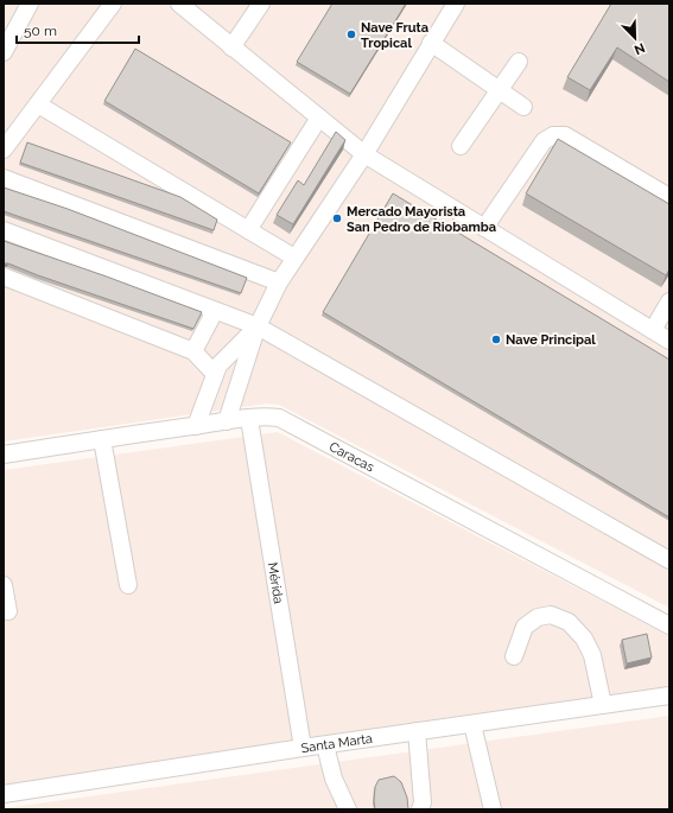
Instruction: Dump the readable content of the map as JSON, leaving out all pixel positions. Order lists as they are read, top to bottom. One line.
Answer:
{"streets":{"street":["Caracas","Mérida","Santa Marta"]},"crossings":[["Caracas","Mérida"],["Mérida","Santa Marta"]],"places":["Nave Fruta Tropical","Mercado Mayorista San Pedro de Riobamba","Nave Principal"],"scale_bar":"50 m","north":"bottom right"}
